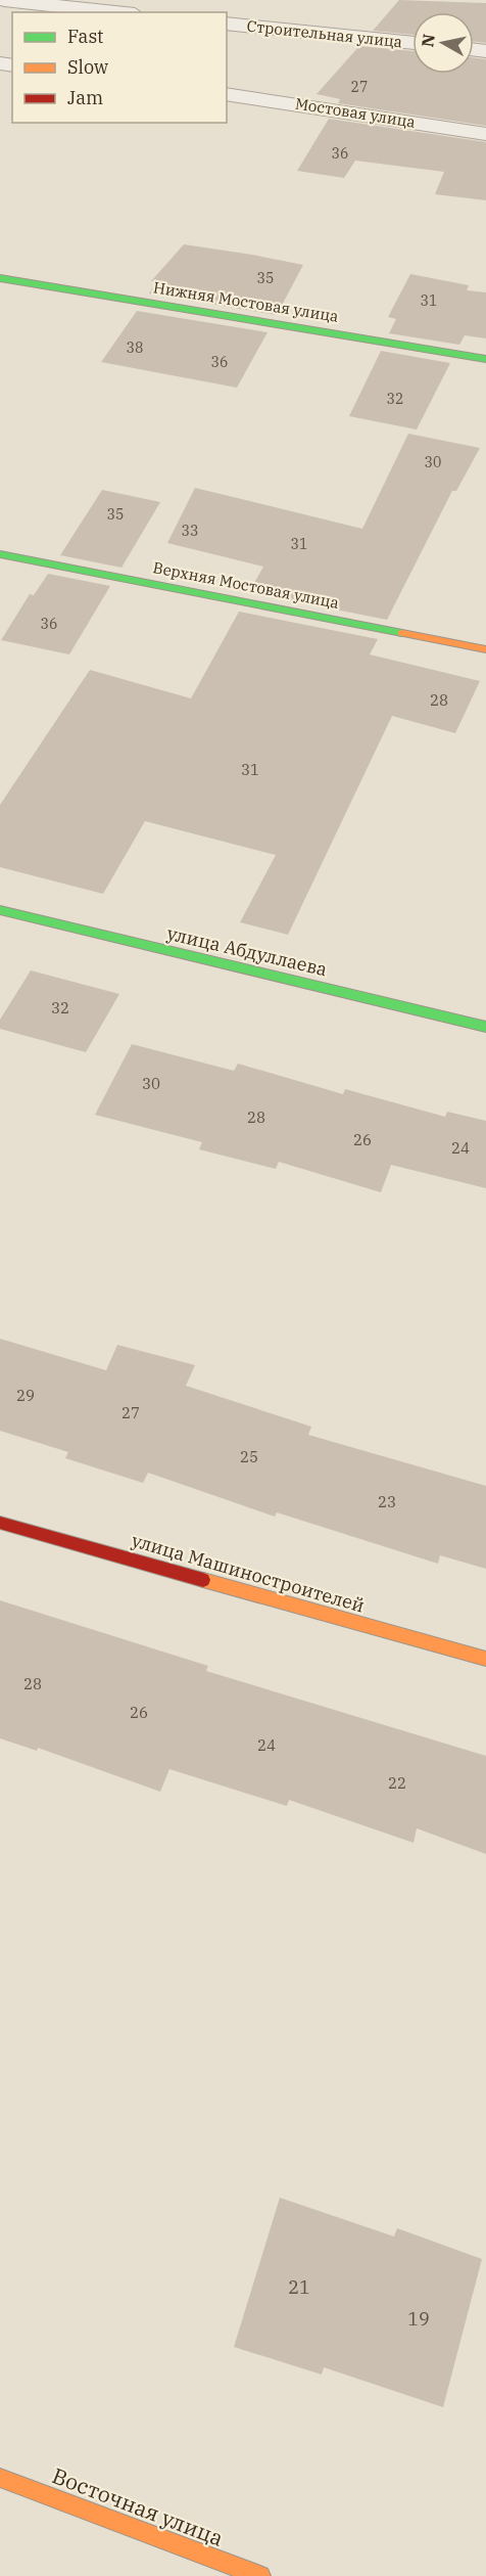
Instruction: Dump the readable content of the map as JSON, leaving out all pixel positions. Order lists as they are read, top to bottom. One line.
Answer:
{"streets":{"street":["Строительная улица","Мостовая улица","Нижняя Мостовая улица","Верхняя Мостовая улица","улица Абдуллаева","улица Машиностроителей","Восточная улица"]},"house_numbers":["27","36","35","31","38","36","32","30","35","33","31","36","28","31","32","30","28","26","24","29","27","25","23","28","26","24","22","21","19"],"legend":["Fast","Slow","Jam"],"north":"left"}
